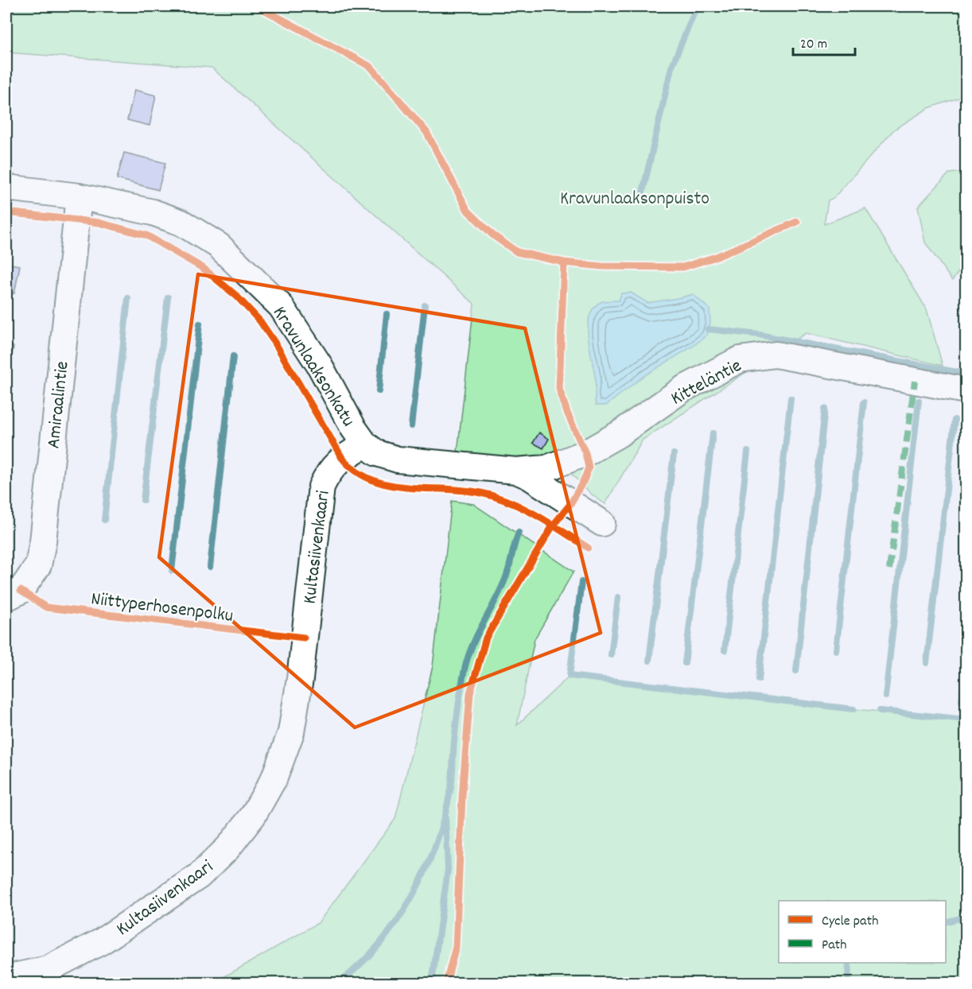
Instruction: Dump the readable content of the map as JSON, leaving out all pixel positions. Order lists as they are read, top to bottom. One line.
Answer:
{"streets":{"street":["Kravunlaaksonkatu","Kitteläntie","Amiraalintie","Kultasiivenkaari"],"cycle path":["Niittyperhosenpolku"]},"crossings":[["Kravunlaaksonkatu","Kitteläntie"],["Kravunlaaksonkatu","Amiraalintie"],["Kravunlaaksonkatu","Kultasiivenkaari"]],"parks":["Kravunlaaksonpuisto"],"legend":["Cycle path","Path"],"scale_bar":"20 m"}
